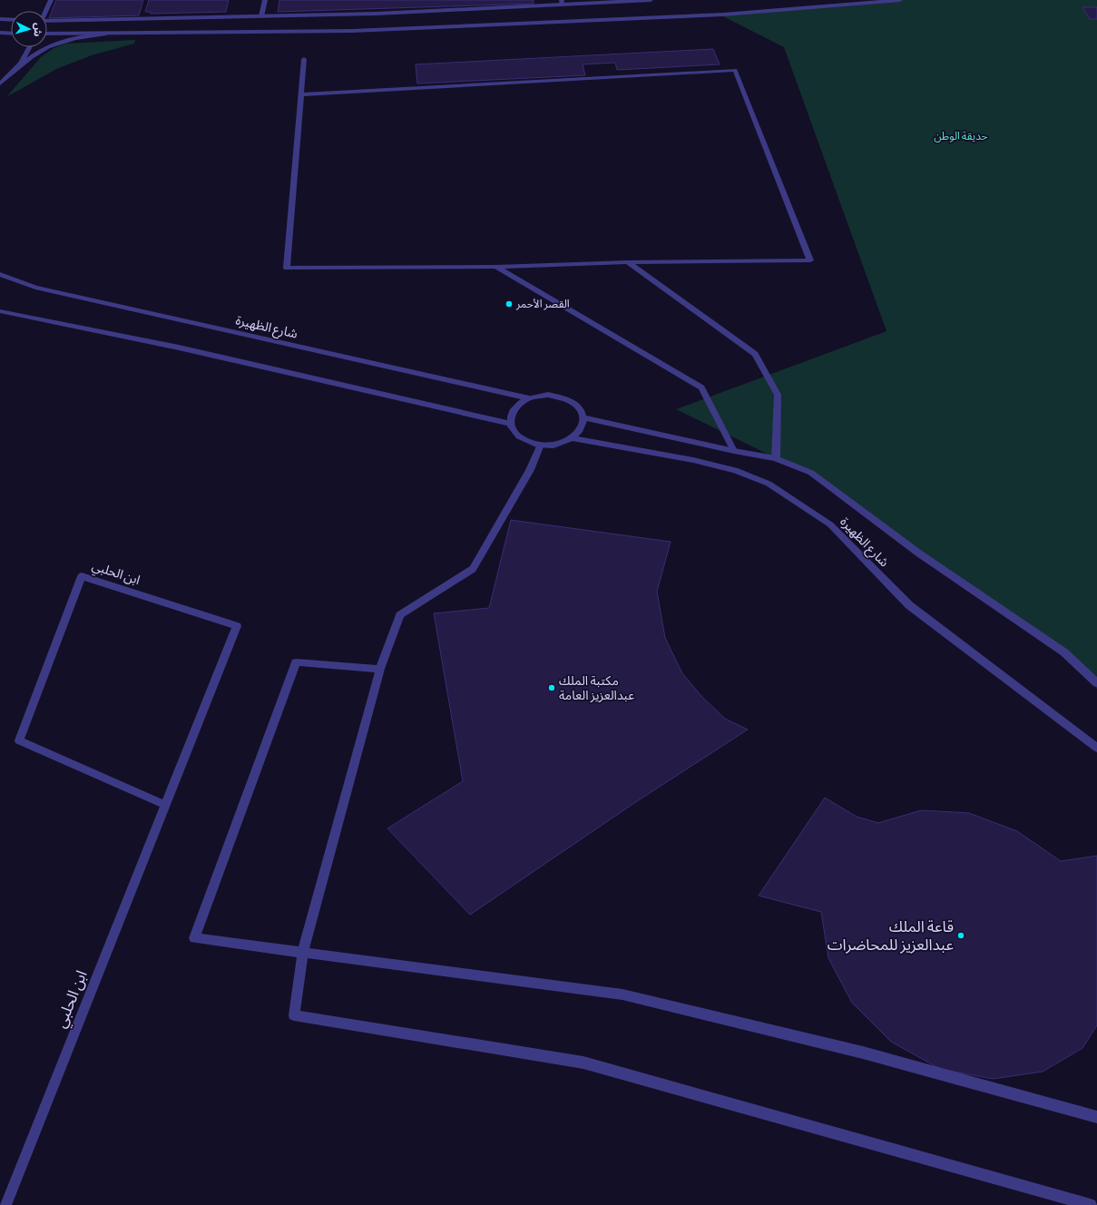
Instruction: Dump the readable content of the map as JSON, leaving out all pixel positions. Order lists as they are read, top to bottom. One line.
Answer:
{"streets":{"street":["شارع الظهيرة","ابن الحلبي"]},"parks":["حديقة الوطن"],"places":["القصر الأحمر","مكتبة الملك عبدالعزيز العامة","قاعة الملك عبدالعزيز للمحاضرات"],"north":"right"}
